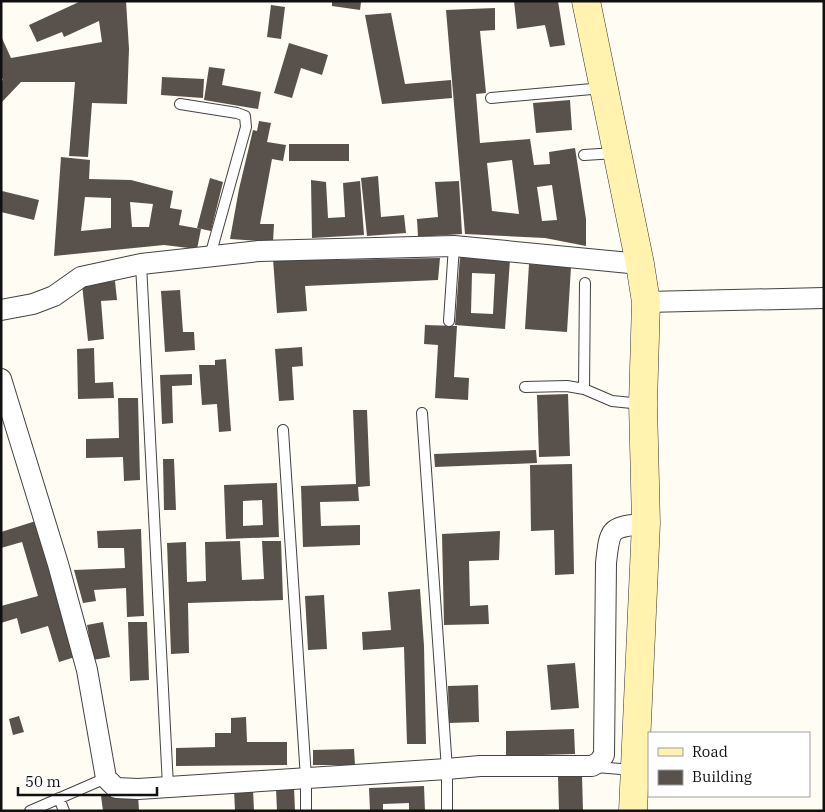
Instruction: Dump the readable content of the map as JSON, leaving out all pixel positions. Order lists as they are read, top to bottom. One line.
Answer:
{"legend":["Road","Building"],"scale_bar":"50 m"}
